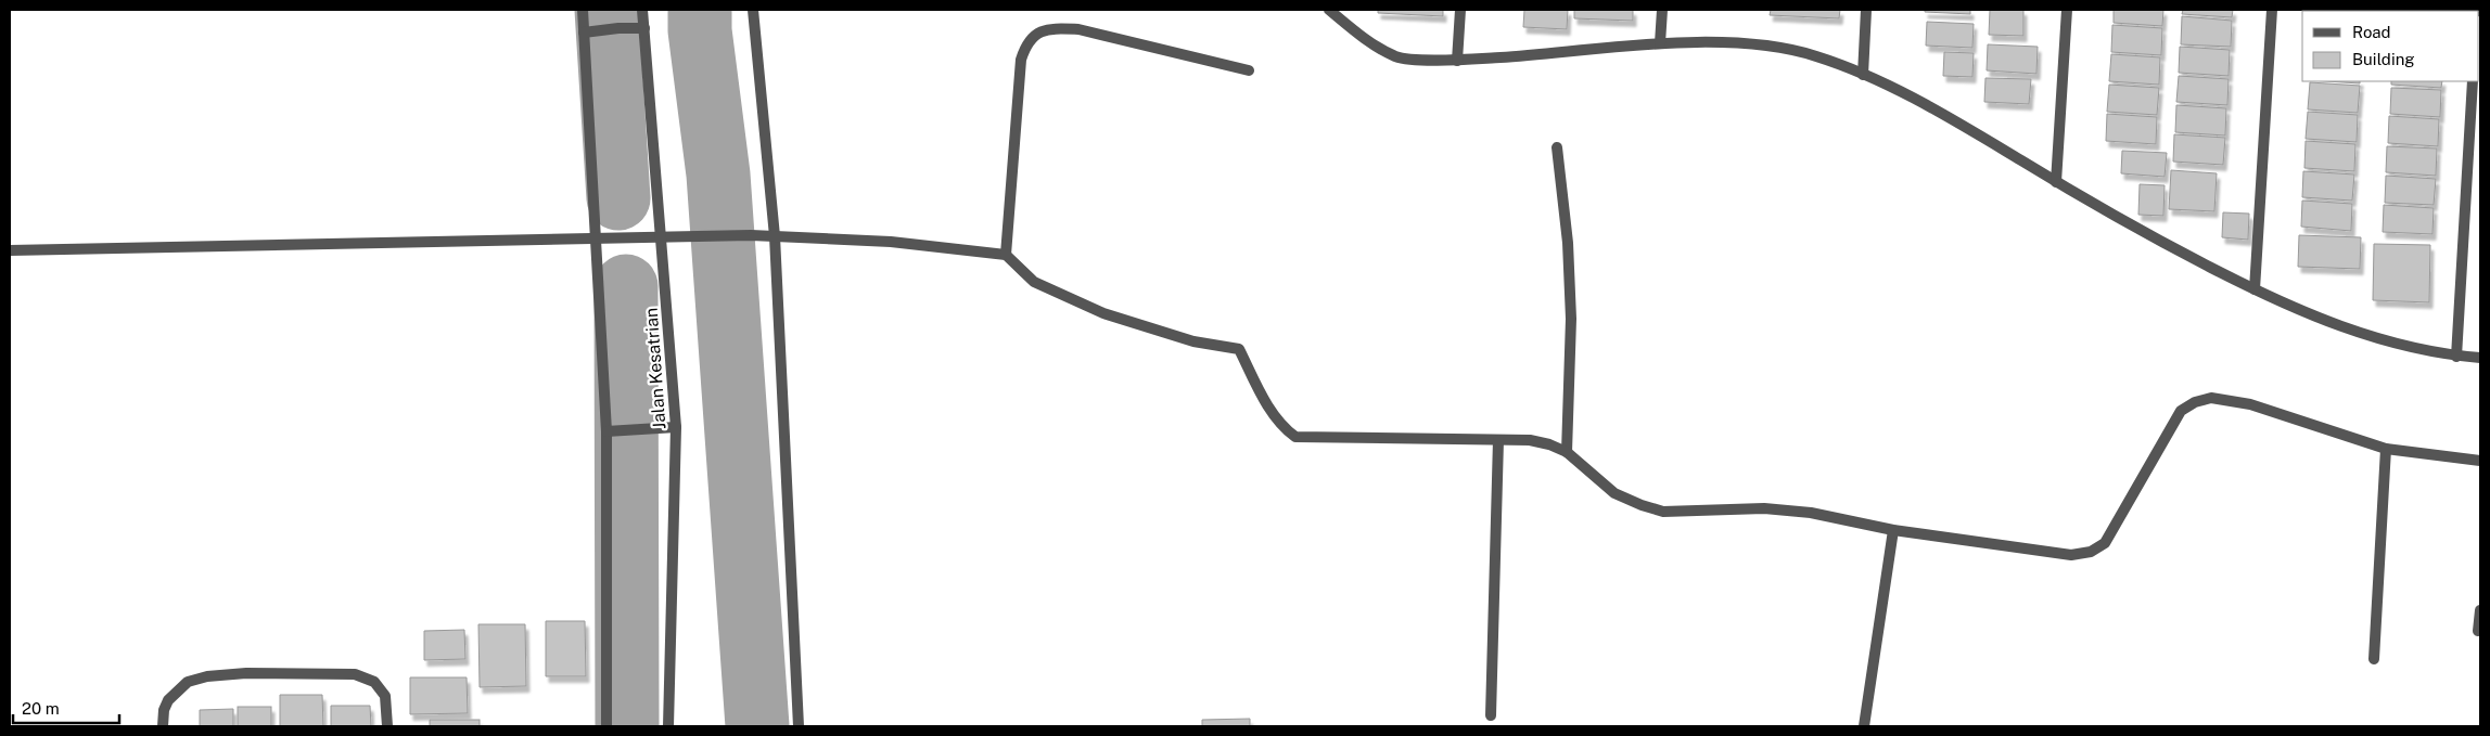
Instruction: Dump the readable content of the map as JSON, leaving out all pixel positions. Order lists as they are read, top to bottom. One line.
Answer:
{"streets":{"street":["Jalan Kesatrian"]},"legend":["Road","Building"],"scale_bar":"20 m"}
